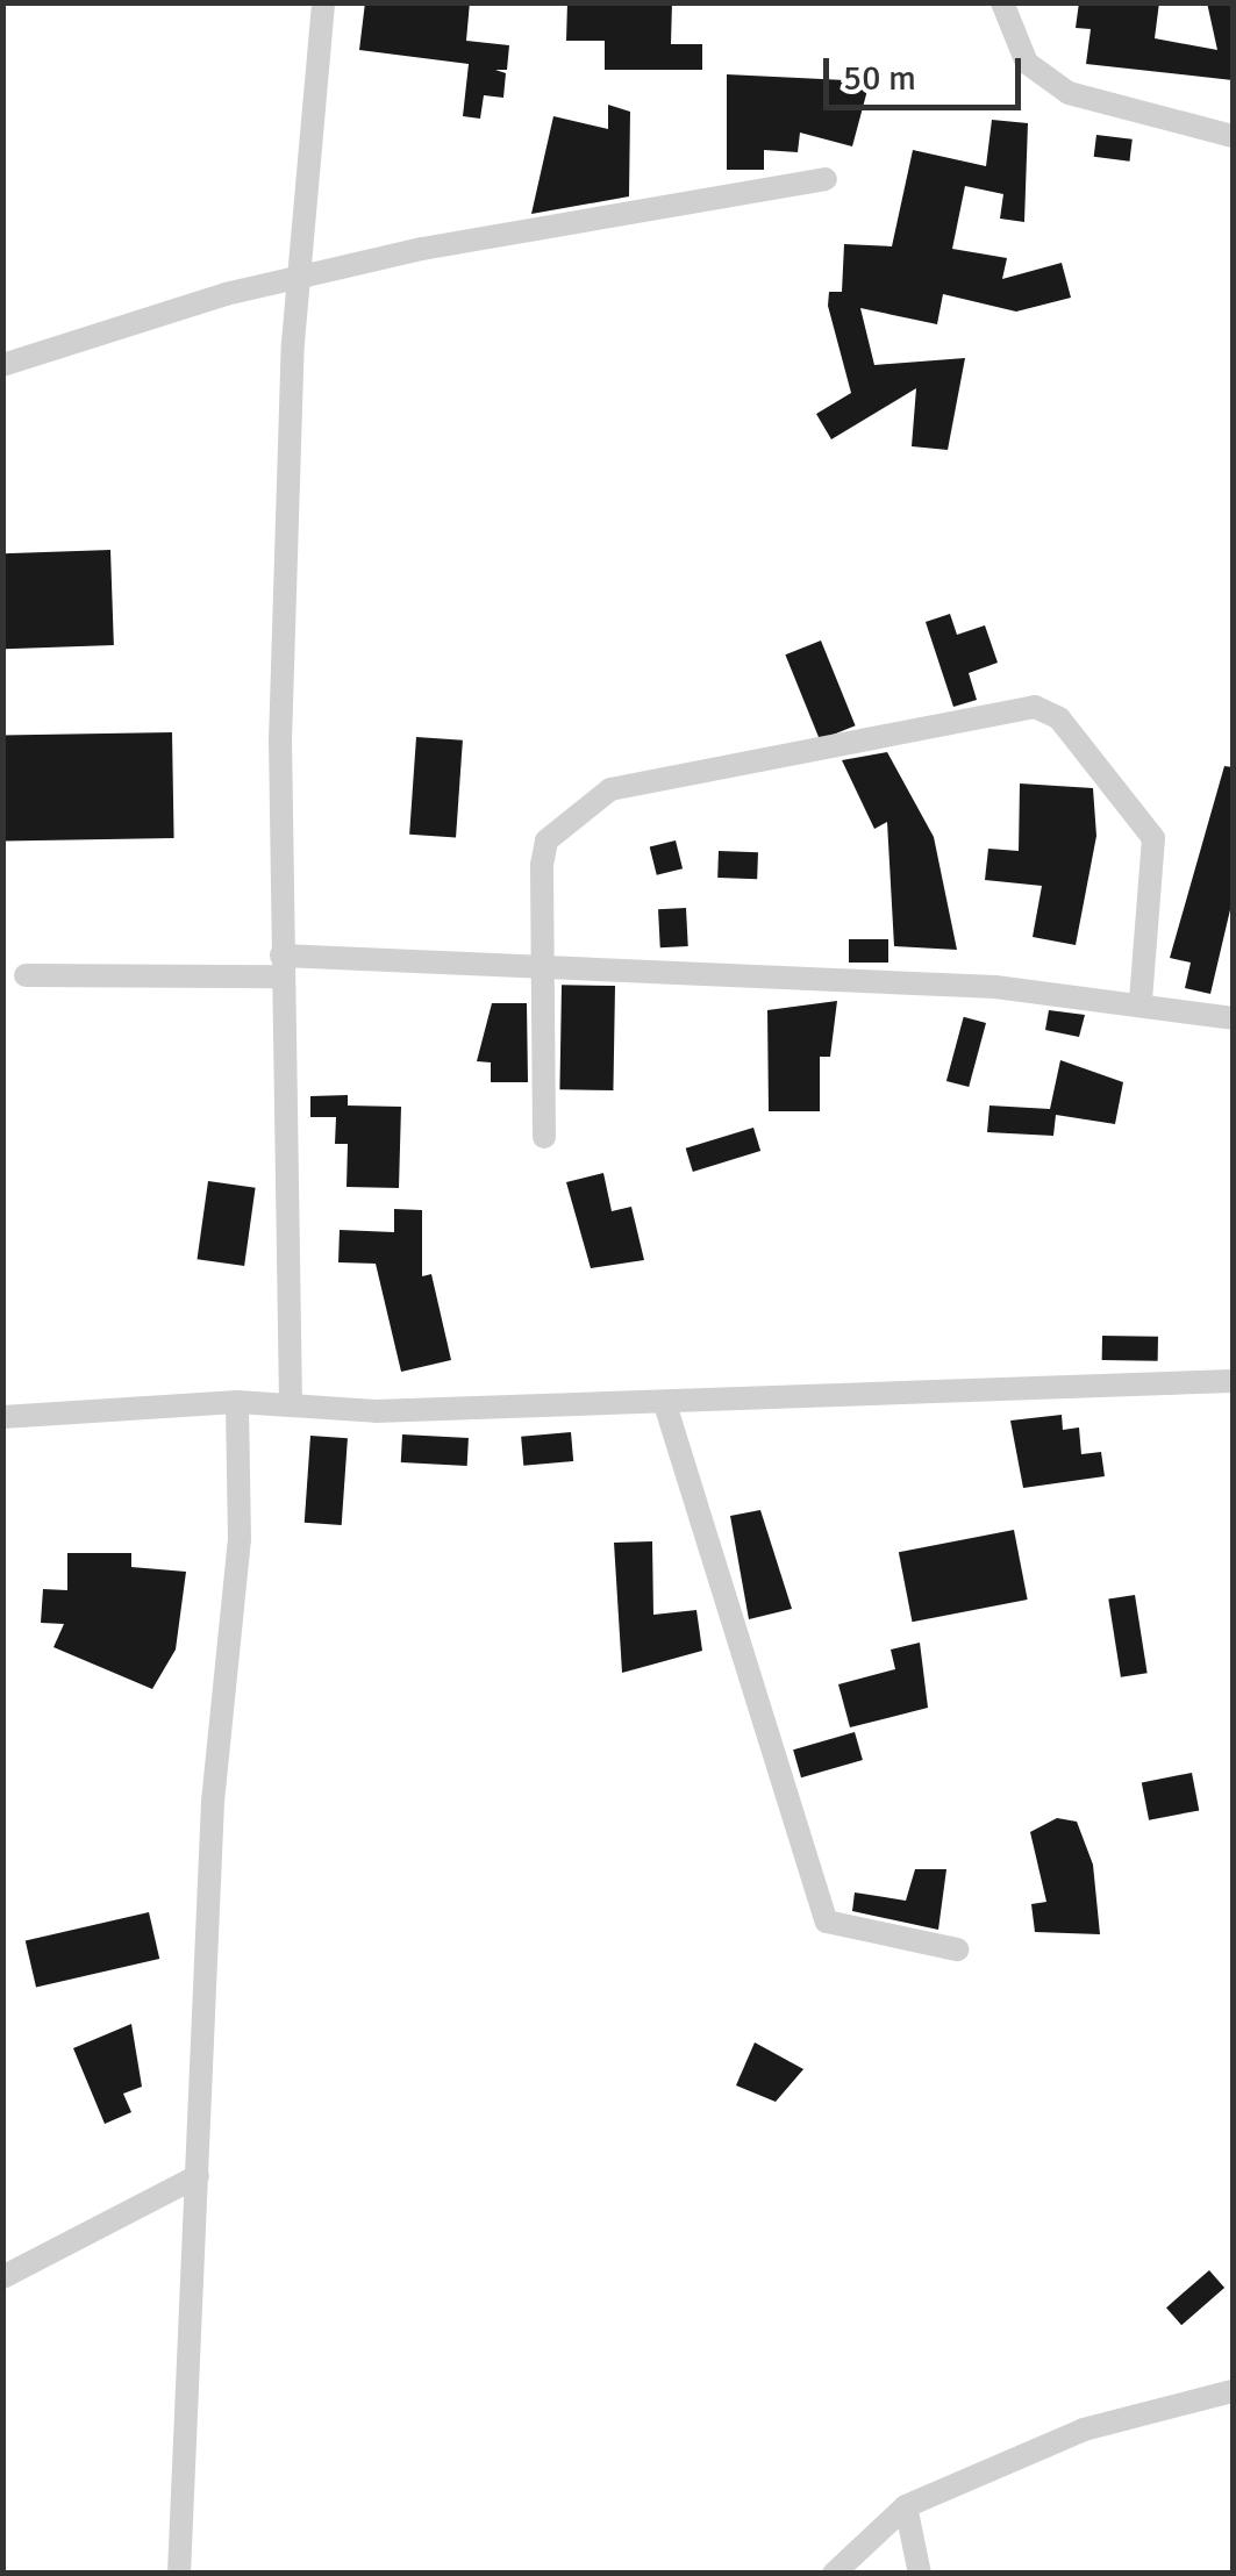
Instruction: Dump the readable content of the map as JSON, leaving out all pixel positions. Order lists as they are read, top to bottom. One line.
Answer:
{"scale_bar":"50 m"}
